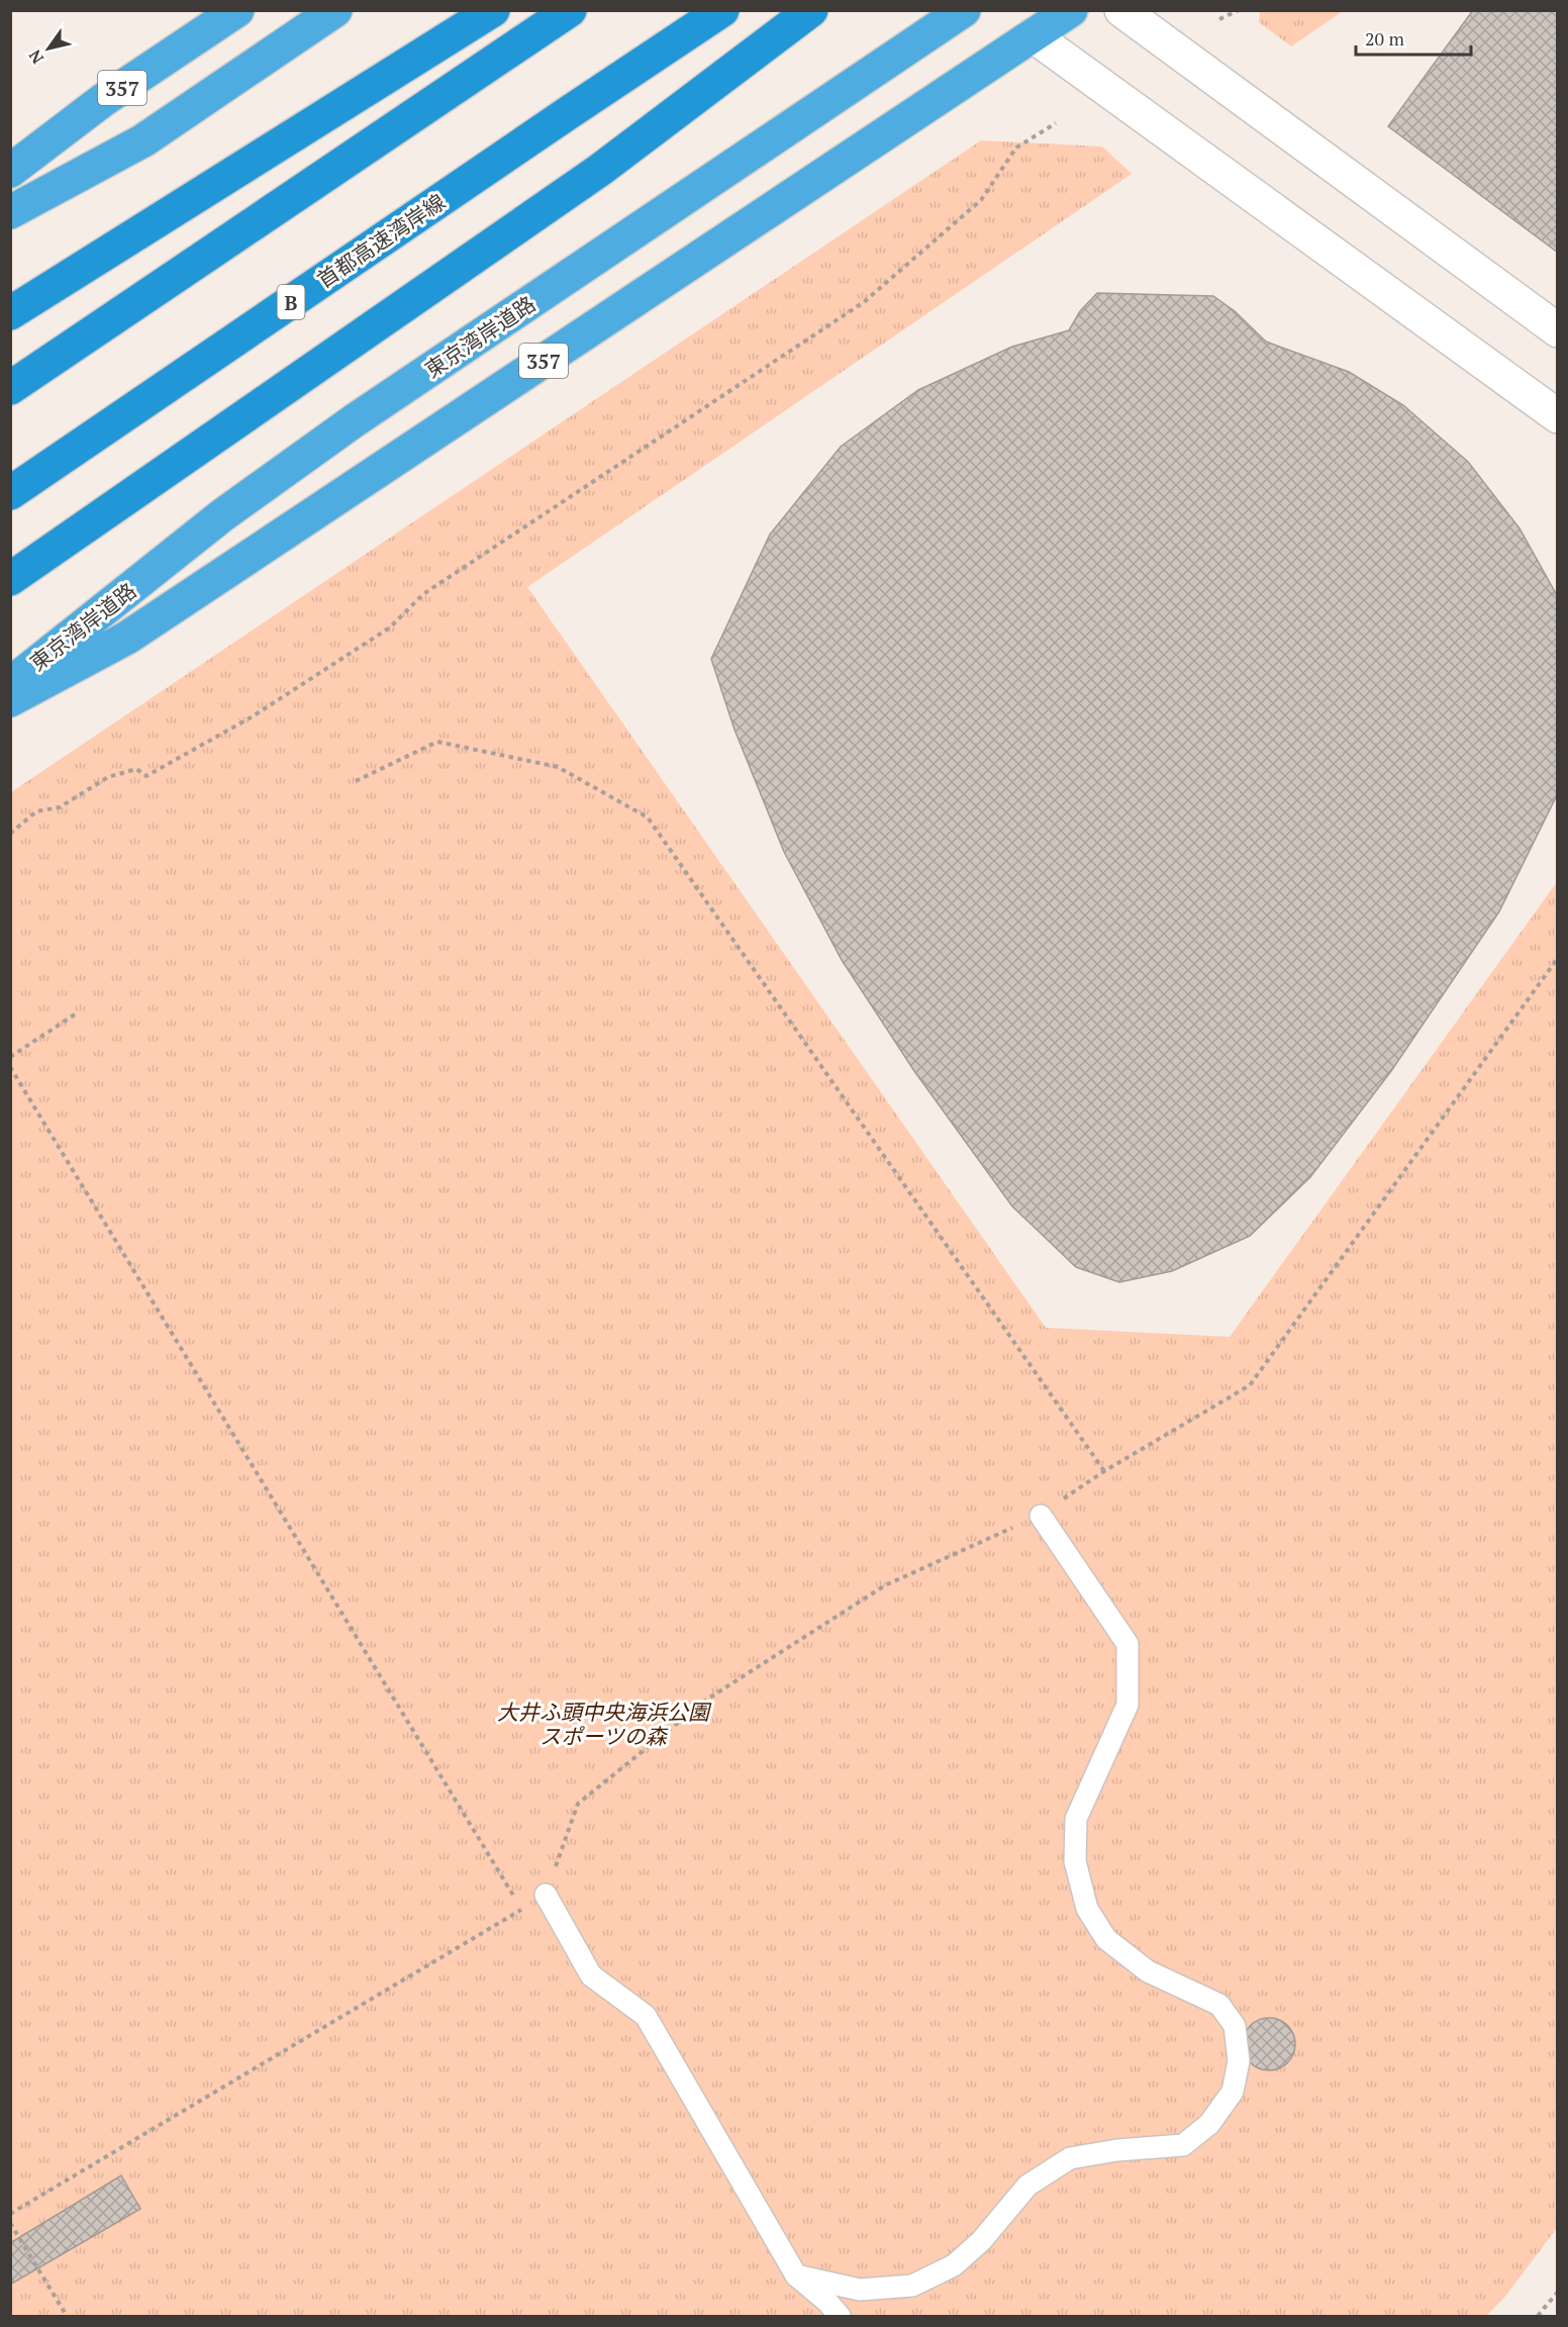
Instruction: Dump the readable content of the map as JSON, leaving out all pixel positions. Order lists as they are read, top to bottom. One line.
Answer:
{"streets":{"highway":["357","首都高速湾岸線","B","東京湾岸道路"]},"parks":["大井ふ頭中央海浜公園 スポーツの森"],"scale_bar":"20 m","north":"bottom left"}
